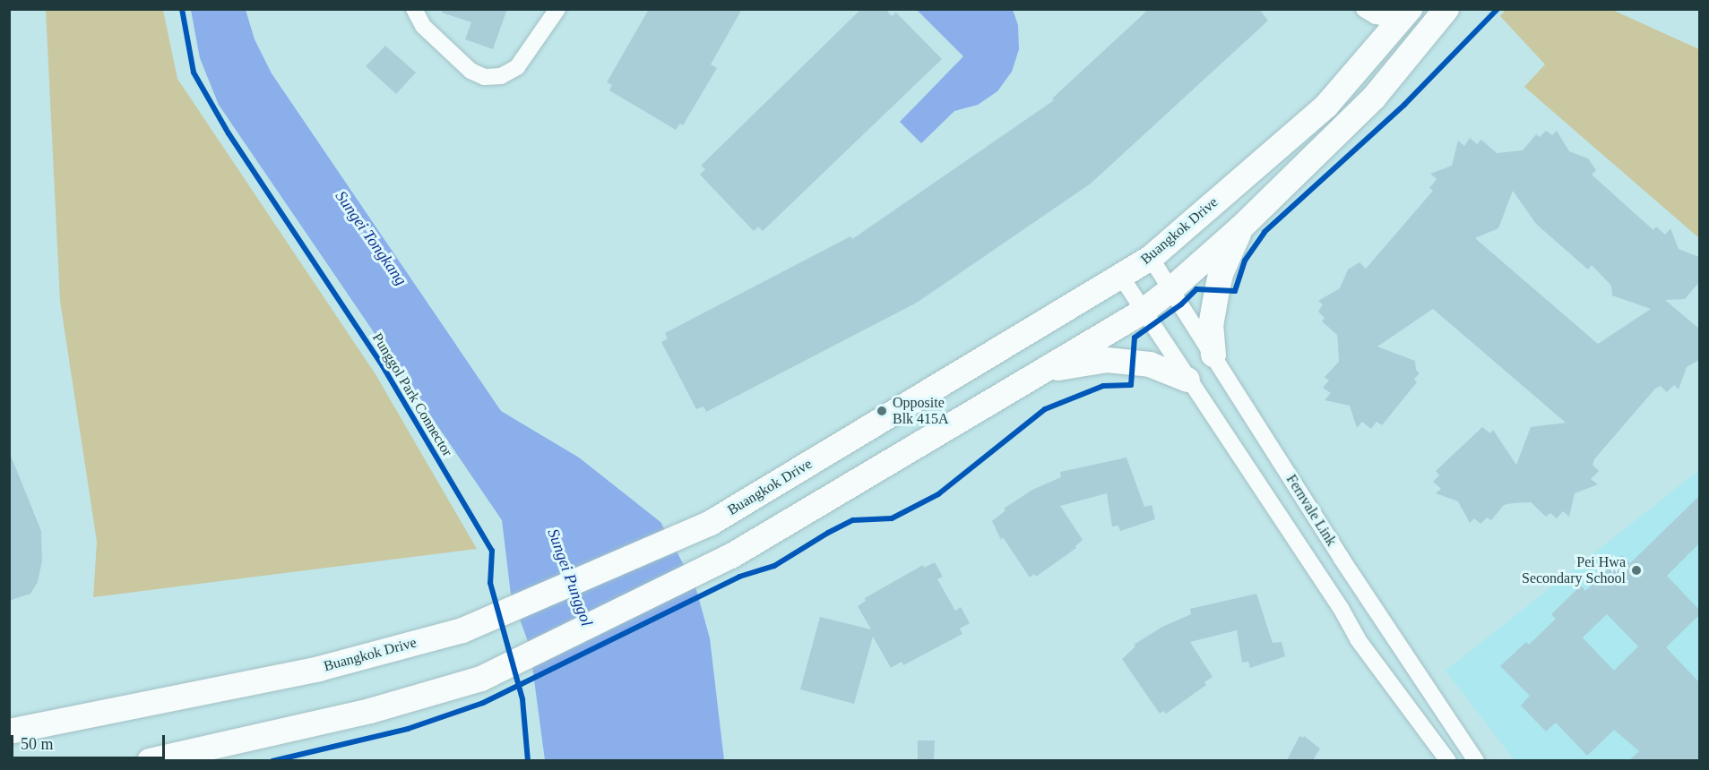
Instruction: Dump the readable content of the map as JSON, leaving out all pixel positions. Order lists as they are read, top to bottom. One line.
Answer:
{"streets":{"main road":["Buangkok Drive"],"street":["Fernvale Link"],"cycle path":["Punggol Park Connector"]},"crossings":[["Buangkok Drive","Fernvale Link"]],"water":["Sungei Tongkang","Sungei Punggol"],"places":["Opposite Blk 415A","Pei Hwa Secondary School"],"scale_bar":"50 m"}
